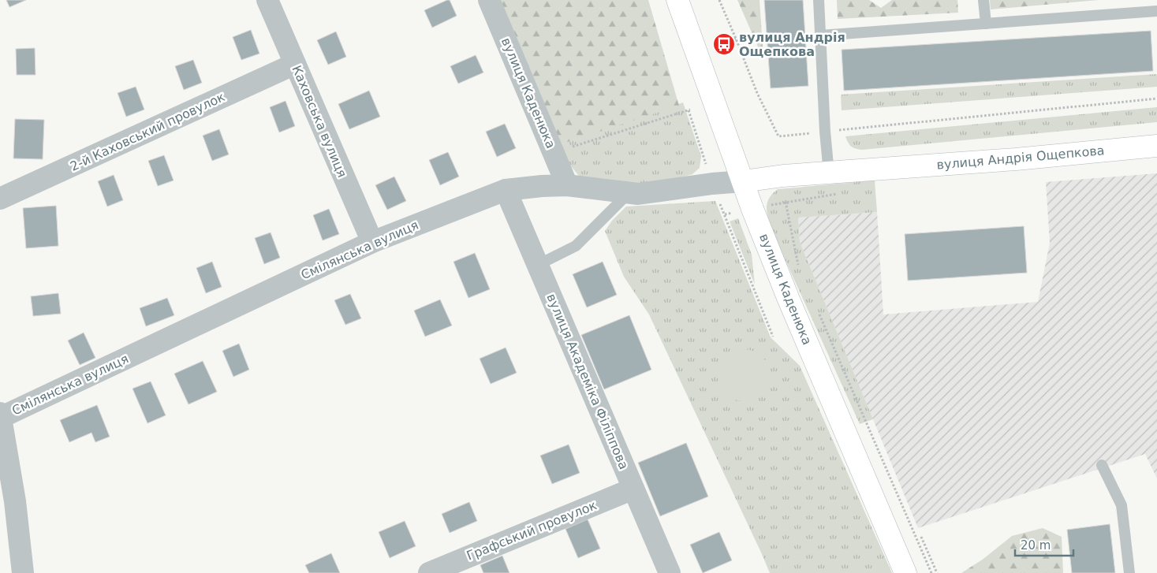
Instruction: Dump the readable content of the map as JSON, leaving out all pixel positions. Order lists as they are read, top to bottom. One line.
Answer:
{"streets":{"street":["вулиця Каденюка","Каховська вулиця","2-й Каховський провулок","вулиця Андрія Ощепкова","Смілянська вулиця","вулиця Академіка Філіппова","Графський провулок"]},"crossings":[["вулиця Каденюка","вулиця Андрія Ощепкова"],["вулиця Каденюка","Смілянська вулиця"],["Каховська вулиця","2-й Каховський провулок"],["Каховська вулиця","Смілянська вулиця"],["вулиця Андрія Ощепкова","Смілянська вулиця"],["Смілянська вулиця","вулиця Академіка Філіппова"],["вулиця Академіка Філіппова","Графський провулок"]],"places":{"bus stop":["вулиця Андрія Ощепкова"]},"scale_bar":"20 m"}
